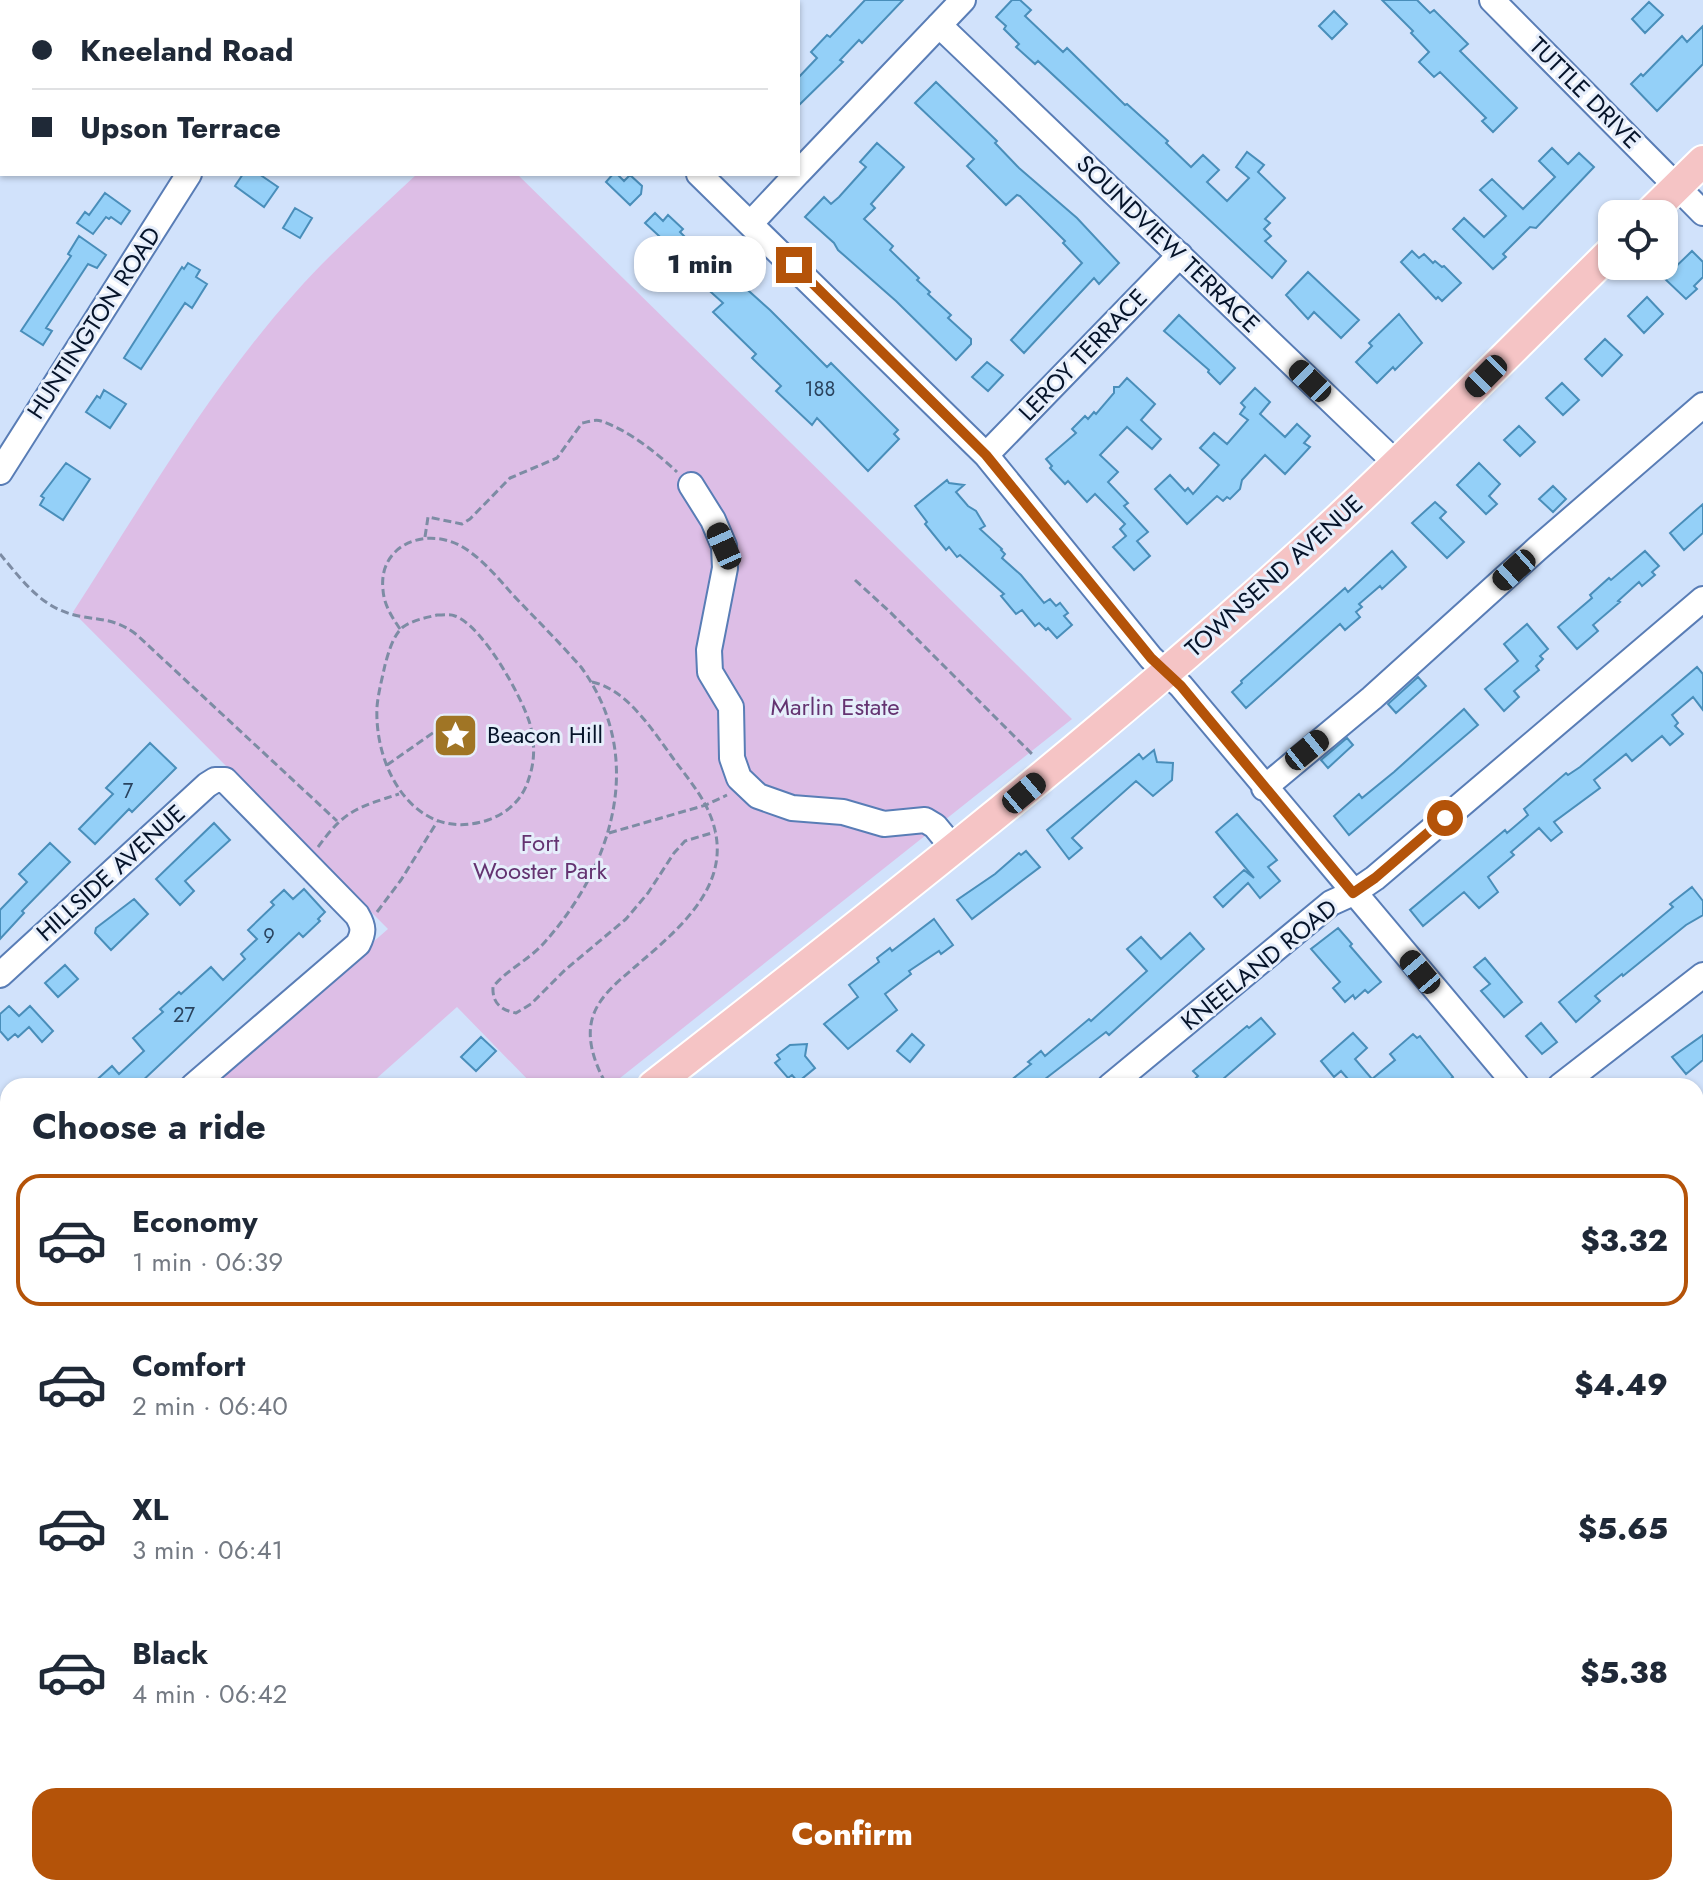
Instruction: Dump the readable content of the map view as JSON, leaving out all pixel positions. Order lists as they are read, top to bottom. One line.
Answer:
{"streets":{"main road":["TOWNSEND AVENUE"],"street":["TUTTLE DRIVE","SOUNDVIEW TERRACE","HUNTINGTON ROAD","LEROY TERRACE","HILLSIDE AVENUE","KNEELAND ROAD"]},"crossings":[["SOUNDVIEW TERRACE","LEROY TERRACE"],["SOUNDVIEW TERRACE","TOWNSEND AVENUE"]],"parks":["Marlin Estate","Fort Wooster Park"],"places":{"place":["Beacon Hill"]},"house_numbers":["188","7","9","27"],"page":{"banner":["Kneeland Road","Upson Terrace"],"bubble":"1 min","heading":"Choose a ride","list":[{"name":"Economy","note":"1 min · 06:39","value":"$3.32"},{"name":"Comfort","note":"2 min · 06:40","value":"$4.49"},{"name":"XL","note":"3 min · 06:41","value":"$5.65"},{"name":"Black","note":"4 min · 06:42","value":"$5.38"}],"buttons":"Confirm"}}
